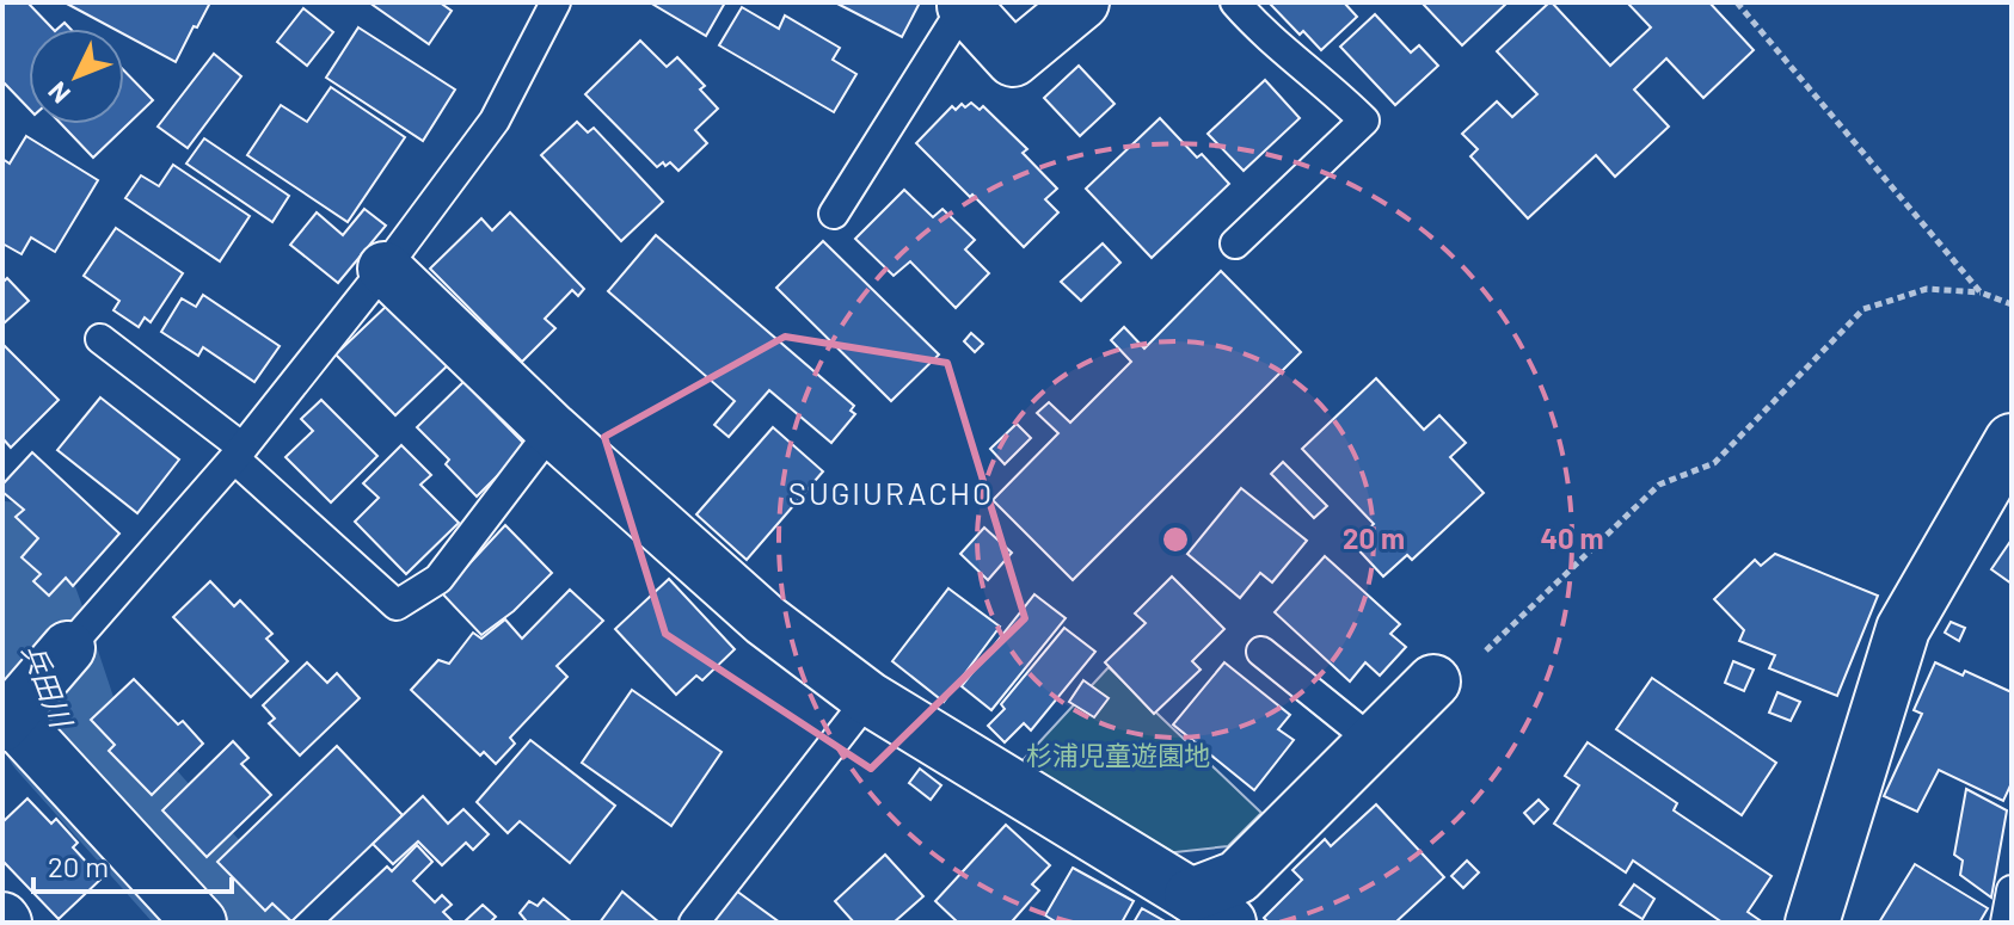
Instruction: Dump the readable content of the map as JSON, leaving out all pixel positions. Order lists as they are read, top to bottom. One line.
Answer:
{"districts":["SUGIURACHO"],"water":["兵田川"],"parks":["杉浦児童遊園地"],"scale_bar":"20 m","north":"bottom left","rings":["20 m","40 m"]}
